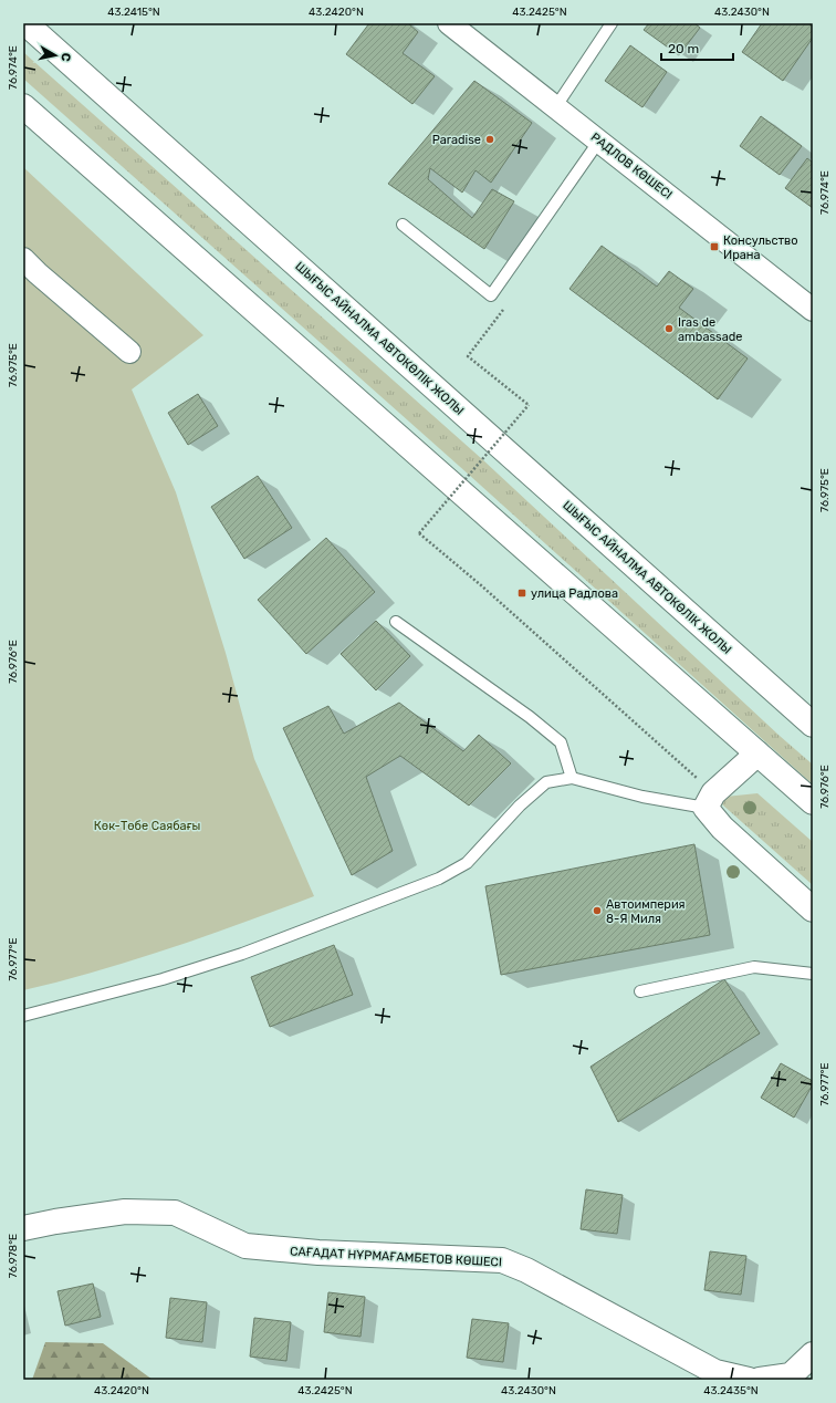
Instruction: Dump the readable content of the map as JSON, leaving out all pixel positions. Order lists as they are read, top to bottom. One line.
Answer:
{"streets":{"main road":["ШЫҒЫС АЙНАЛМА АВТОКӨЛІК ЖОЛЫ","САҒАДАТ НҰРМАҒАМБЕТОВ КӨШЕСІ"],"street":["РАДЛОВ КӨШЕСІ"]},"parks":["Көк-Төбе Саябағы"],"places":{"other":["Paradise","Iras de ambassade","Автоимперия 8-Я Миля"],"transit":["Консульство Ирана","улица Радлова"]},"scale_bar":"20 m","north":"right","coordinates":["43.2415°N","43.2420°N","43.2425°N","43.2430°N","76.974°E","76.975°E","76.976°E","76.977°E","76.978°E","43.2435°N"]}
